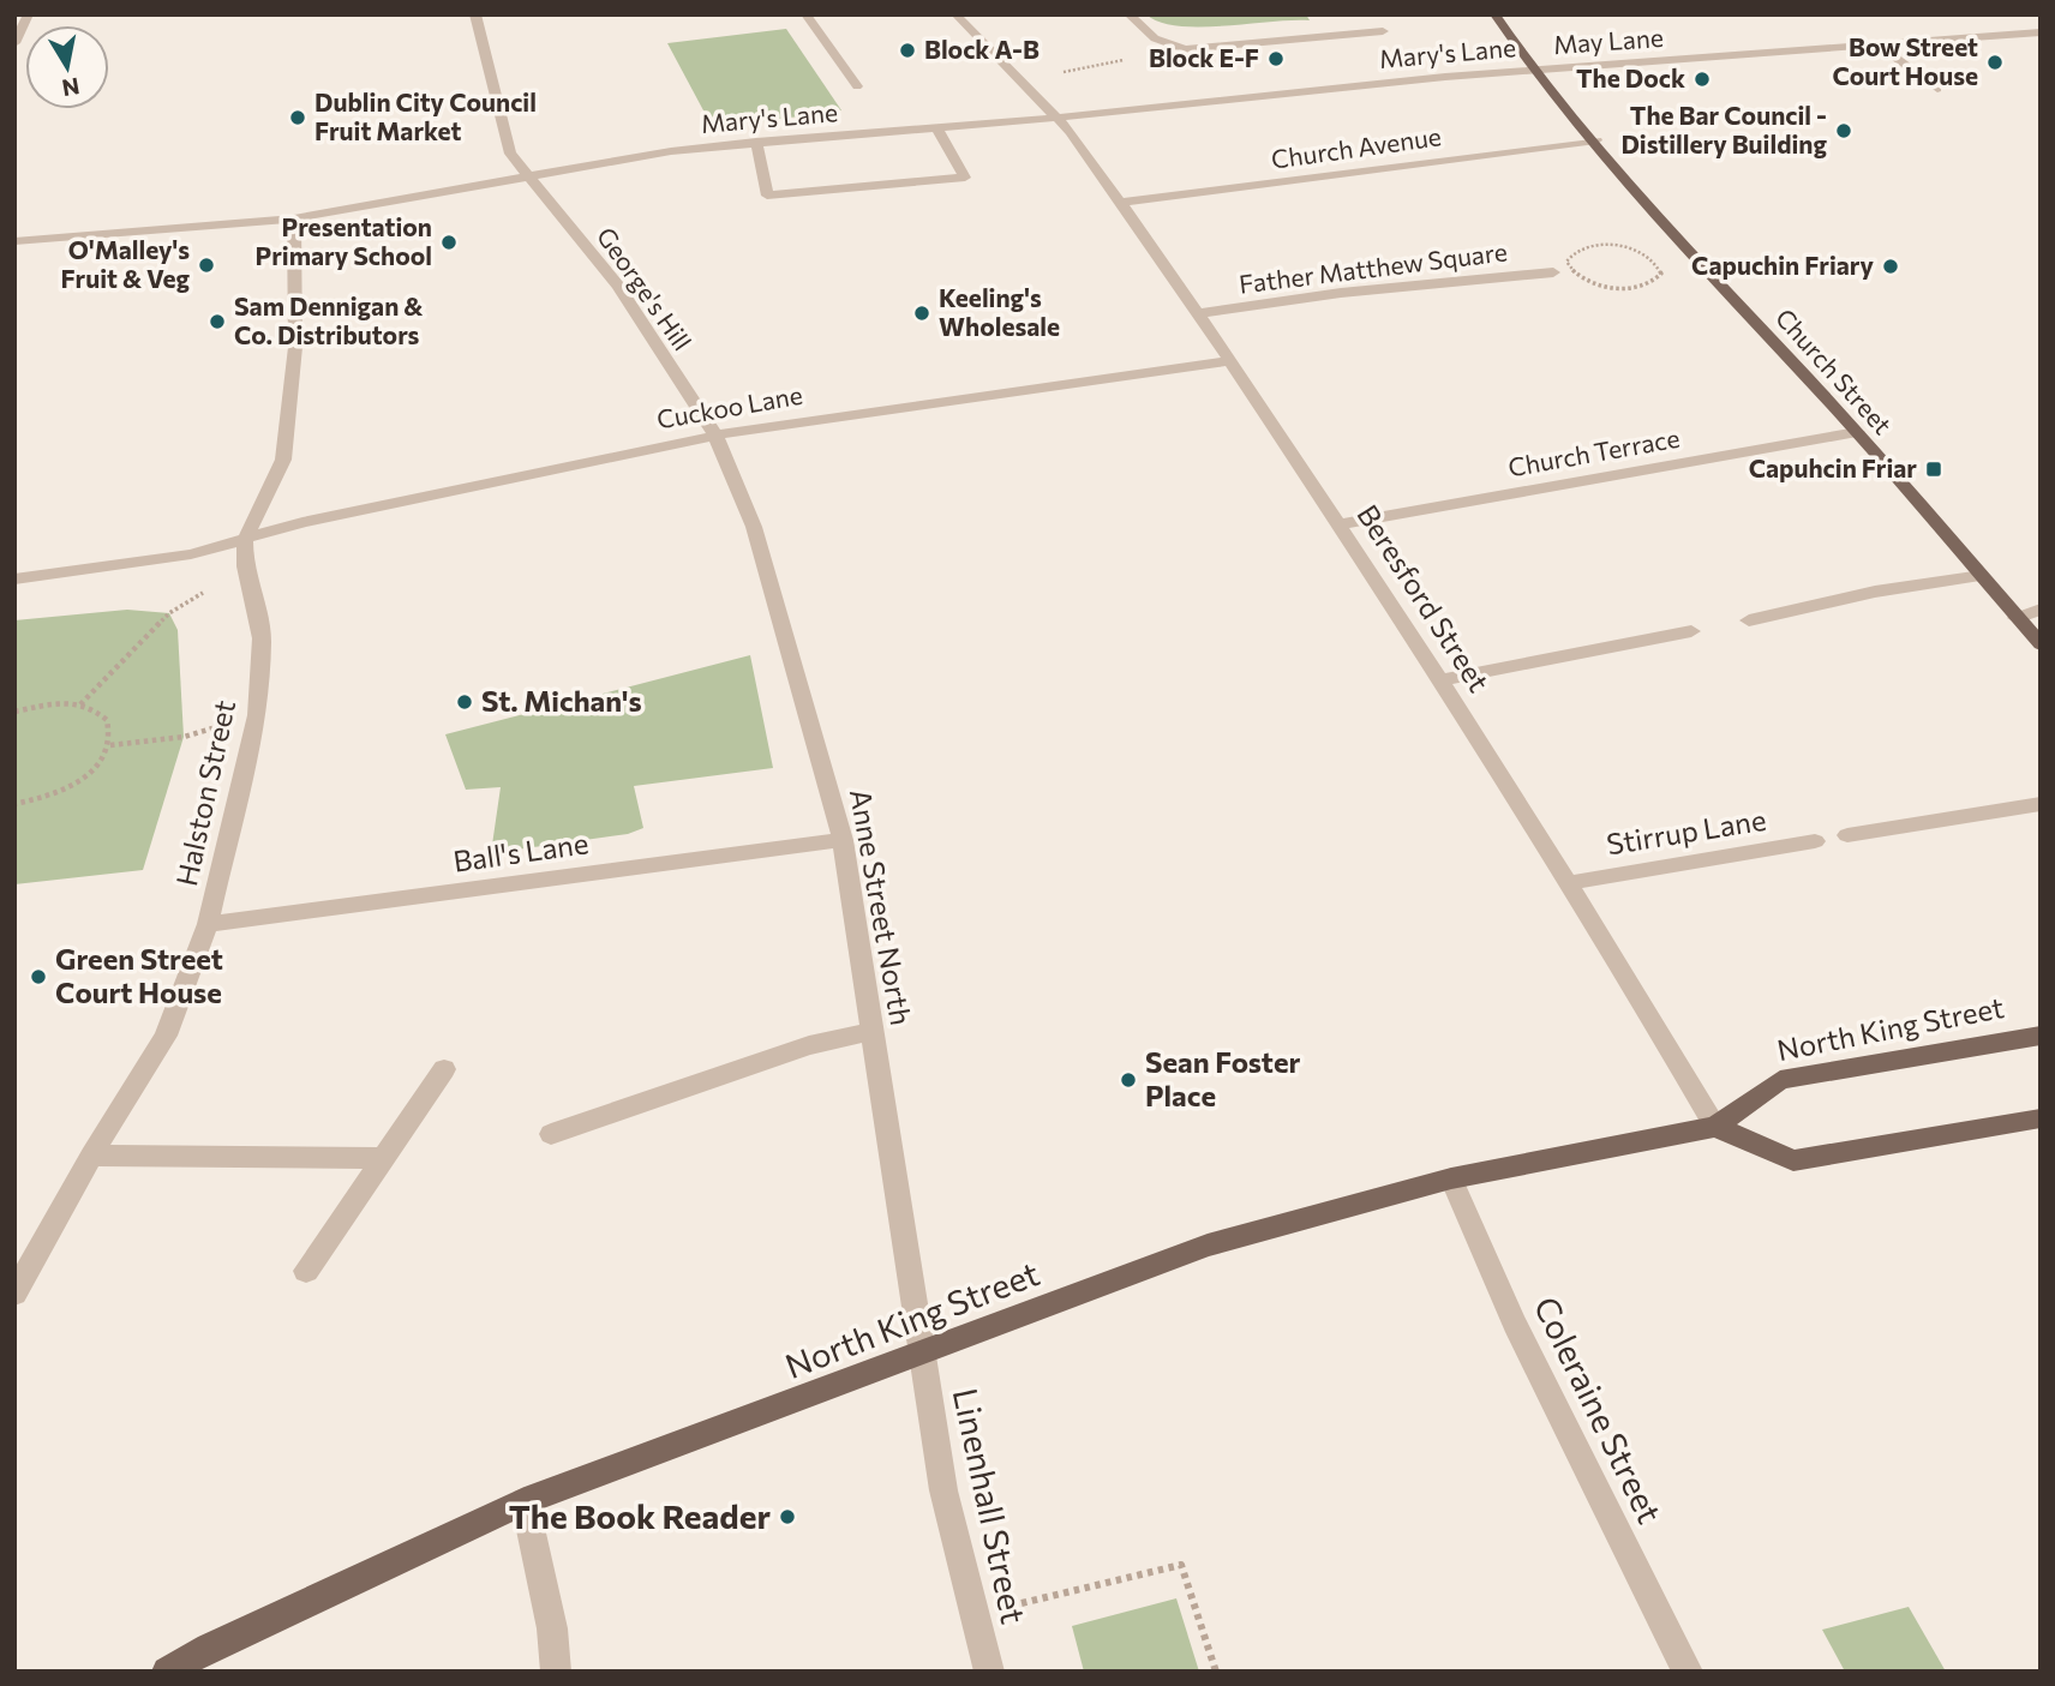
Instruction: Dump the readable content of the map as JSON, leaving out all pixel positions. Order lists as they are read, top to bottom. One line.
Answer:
{"streets":{"main road":["Church Street","North King Street"],"street":["May Lane","Mary's Lane","Church Avenue","Father Matthew Square","George's Hill","Cuckoo Lane","Church Terrace","Beresford Street","Halston Street","Stirrup Lane","Ball's Lane","Anne Street North","Coleraine Street","Linenhall Street"]},"crossings":[["May Lane","Mary's Lane"],["May Lane","Church Street"],["Mary's Lane","George's Hill"],["Mary's Lane","Church Street"],["Mary's Lane","Beresford Street"],["Mary's Lane","Halston Street"],["Church Avenue","Church Street"],["Church Avenue","Beresford Street"],["Father Matthew Square","Beresford Street"],["George's Hill","Cuckoo Lane"],["George's Hill","Anne Street North"],["Church Street","Church Terrace"],["Cuckoo Lane","Beresford Street"],["Cuckoo Lane","Halston Street"],["Cuckoo Lane","Anne Street North"],["Church Terrace","Beresford Street"],["Beresford Street","Stirrup Lane"],["Beresford Street","North King Street"],["Halston Street","Ball's Lane"],["Ball's Lane","Anne Street North"],["Anne Street North","North King Street"],["Anne Street North","Linenhall Street"],["North King Street","Coleraine Street"],["North King Street","Linenhall Street"]],"places":{"other":["Block A-B","Block E-F","Bow Street Court House","The Dock","Dublin City Council Fruit Market","The Bar Council - Distillery Building","Presentation Primary School","O'Malley's Fruit & Veg","Capuchin Friary","Keeling's Wholesale","Sam Dennigan & Co. Distributors","St. Michan's","Green Street Court House","Sean Foster Place","The Book Reader"],"transit":["Capuhcin Friar"]},"north":"bottom"}
